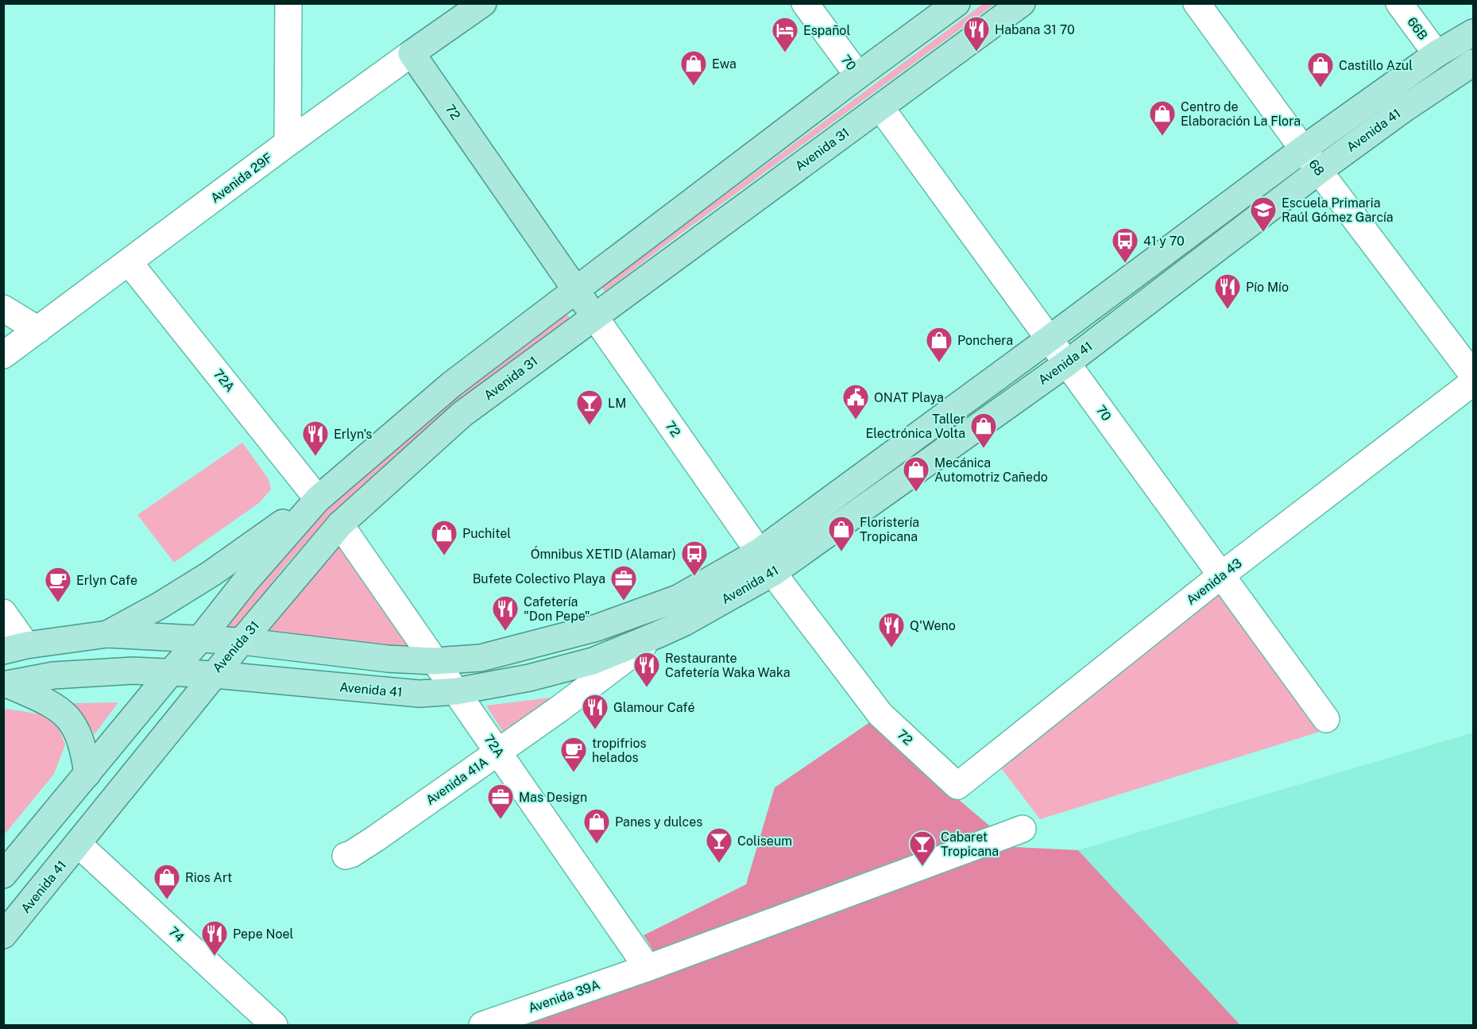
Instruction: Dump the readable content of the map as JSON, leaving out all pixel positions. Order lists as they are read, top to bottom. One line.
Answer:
{"streets":{"main road":["72","Avenida 41","Avenida 31","Avenida 29F"],"street":["66B","70","68","72A","Avenida 43","Avenida 41A","74","Avenida 39A"]},"crossings":[["66B","Avenida 41"],["70","Avenida 41"],["70","Avenida 31"],["70","Avenida 43"],["72","Avenida 41"],["72","Avenida 31"],["72","Avenida 29F"],["72","Avenida 43"],["Avenida 41","Avenida 31"],["Avenida 41","68"],["Avenida 41","72A"],["Avenida 41","Avenida 41A"],["Avenida 41","74"],["Avenida 31","72A"],["Avenida 29F","72A"],["72A","Avenida 41A"],["72A","Avenida 39A"]],"places":{"restaurant":["Habana 31 70","Pío Mío","Erlyn's","Cafetería \"Don Pepe\"","Q'Weno","Restaurante Cafetería Waka Waka","Glamour Café","Pepe Noel"],"hotel":["Español"],"shop":["Ewa","Castillo Azul","Centro de Elaboración La Flora","Ponchera","Taller Electrónica Volta","Mecánica Automotriz Cañedo","Floristería Tropicana","Puchitel","Panes y dulces","Rios Art"],"school or university":["Escuela Primaria Raúl Gómez García"],"bus stop":["41 y 70","Ómnibus XETID (Alamar)"],"public building":["ONAT Playa"],"bar":["LM","Coliseum","Cabaret Tropicana"],"office":["Bufete Colectivo Playa","Mas Design"],"cafe":["Erlyn Cafe","tropifrios helados"]}}
